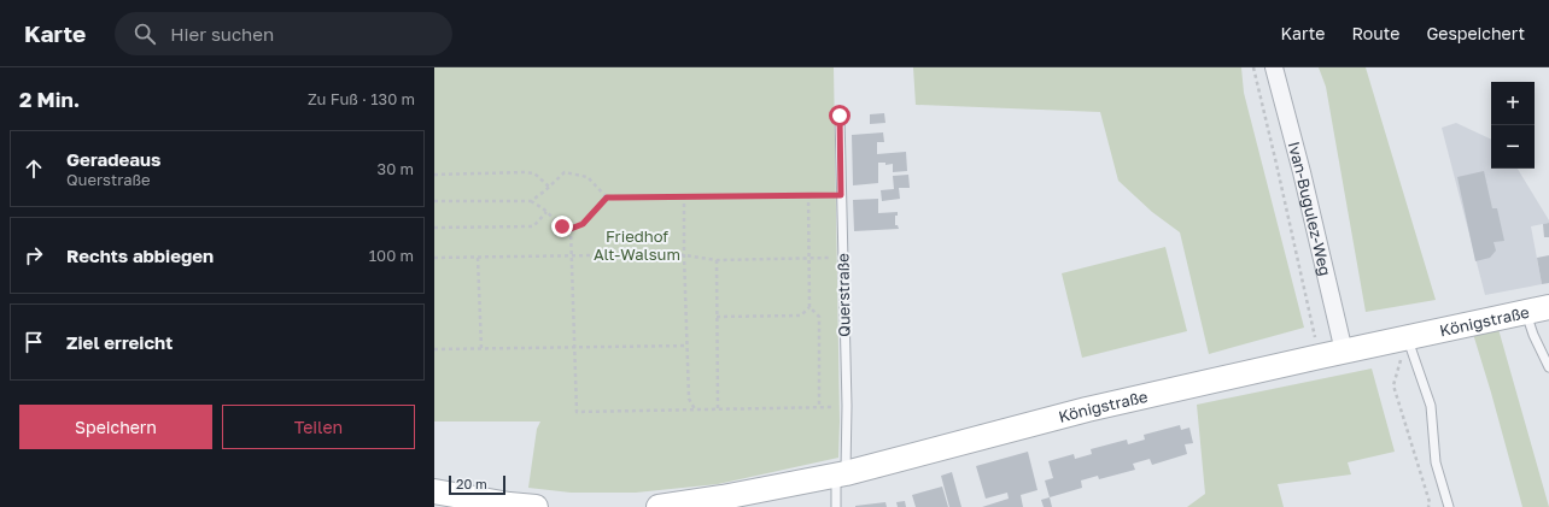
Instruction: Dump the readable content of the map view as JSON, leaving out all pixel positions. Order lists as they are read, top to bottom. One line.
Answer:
{"streets":{"street":["Ivan-Bugulez-Weg","Königstraße"],"lane":["Querstraße"]},"crossings":[["Ivan-Bugulez-Weg","Königstraße"],["Querstraße","Königstraße"]],"parks":["Friedhof Alt-Walsum"],"scale_bar":"20 m","page":{"header":"Karte","search":"Hier suchen","nav":["Karte","Route","Gespeichert"],"heading":["2 Min.","Zu Fuß · 130 m"],"map_buttons":["+","−"],"list":[["Geradeaus","Querstraße","30 m"],["Rechts abbiegen","100 m"],"Ziel erreicht"],"buttons":["Speichern","Teilen"],"scale":"20 m"}}
